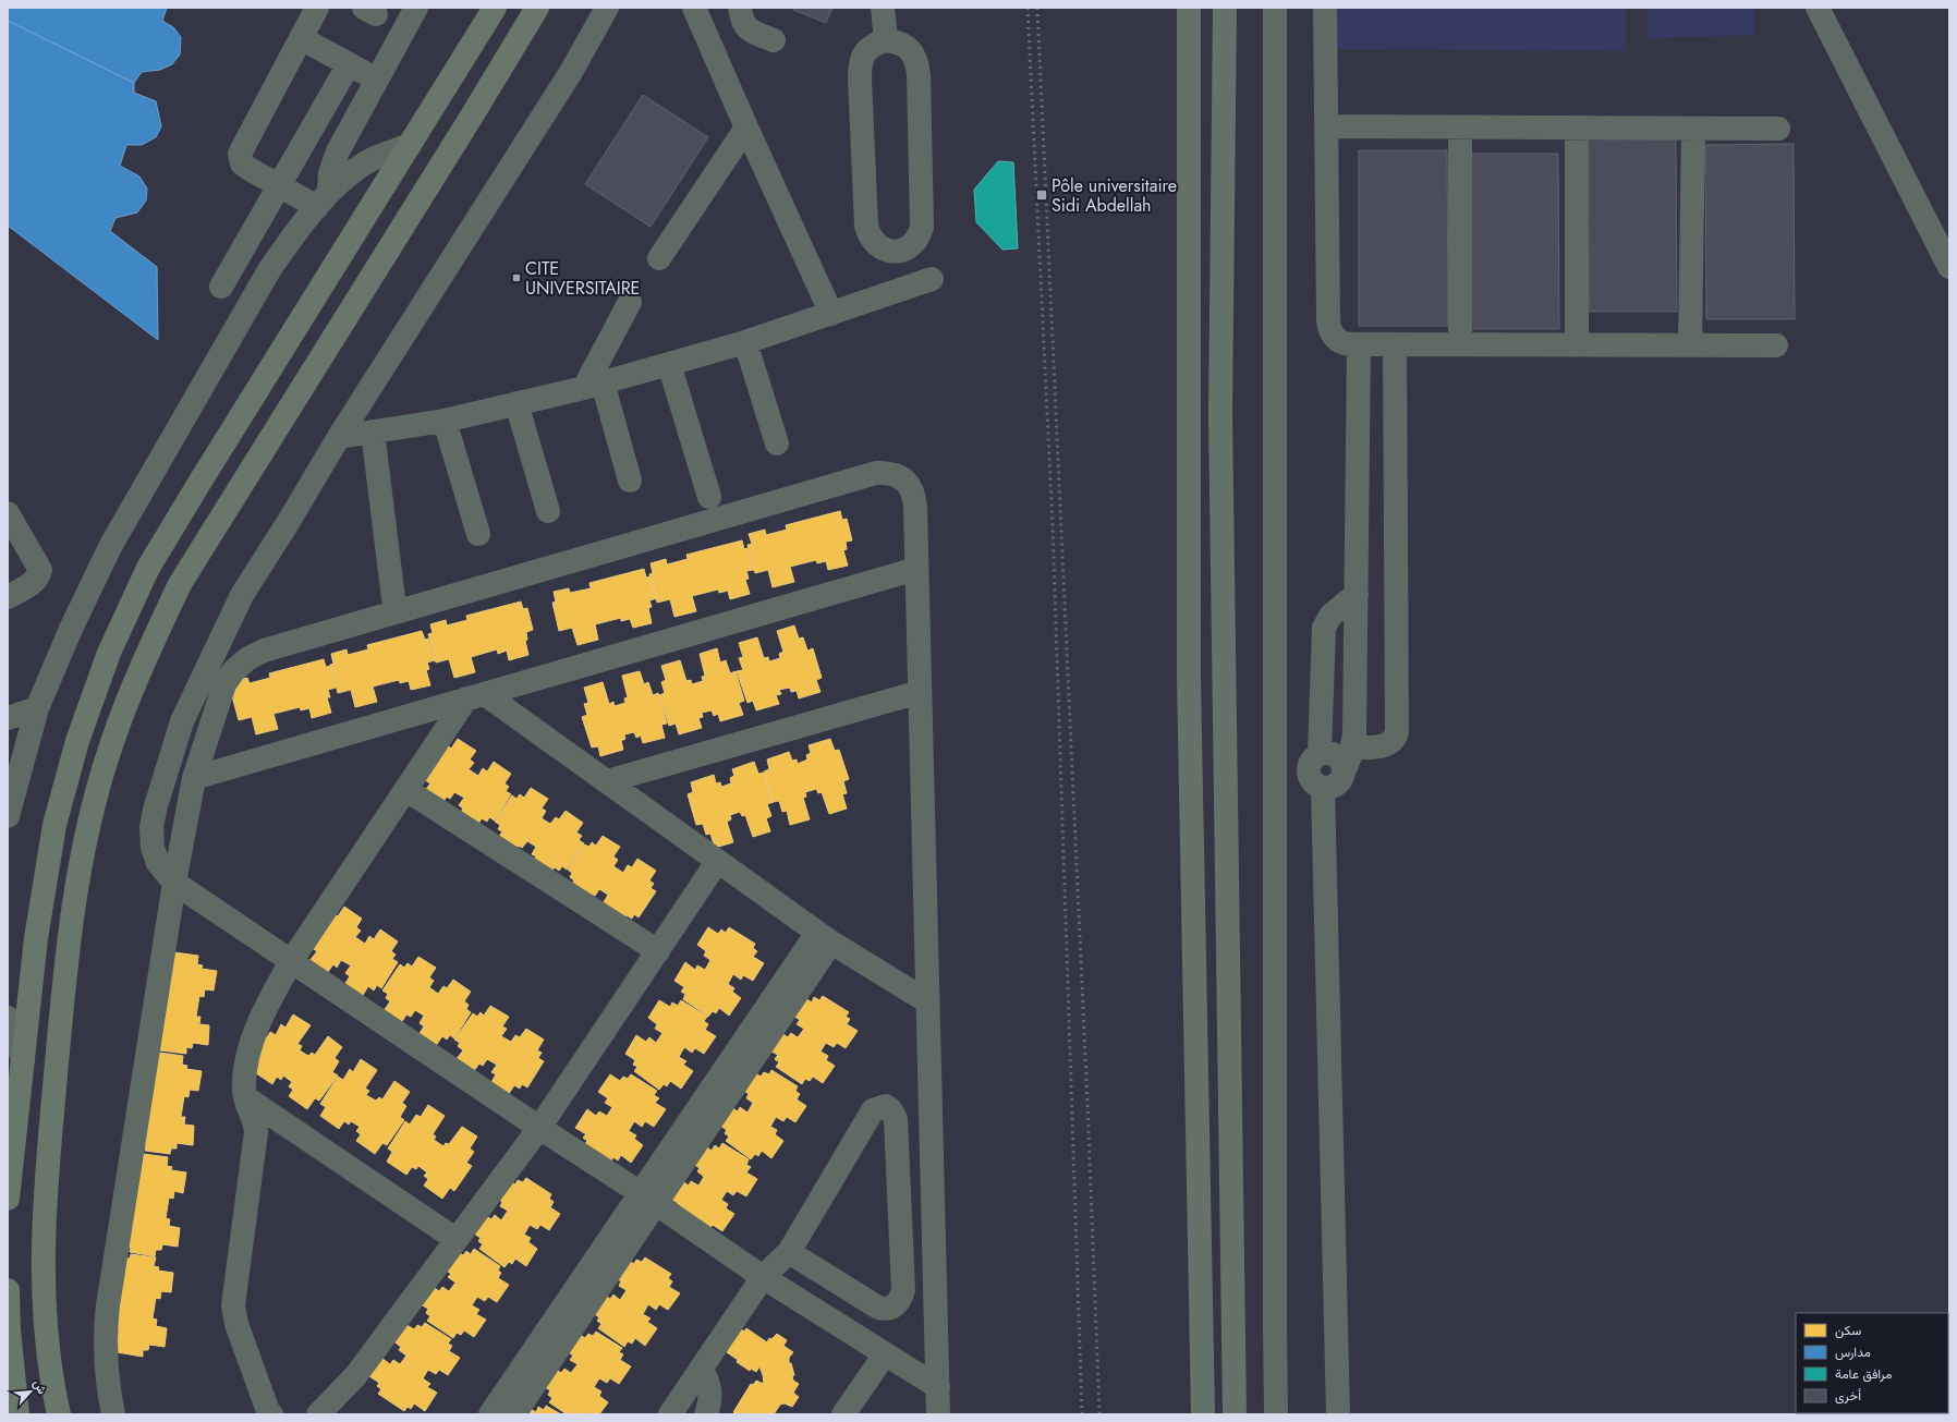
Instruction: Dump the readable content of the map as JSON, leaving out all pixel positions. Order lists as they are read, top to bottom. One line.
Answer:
{"places":{"transit":["Pôle universitaire Sidi Abdellah","CITE UNIVERSITAIRE"]},"legend":["سكن","مدارس","مرافق عامة","أخرى"],"north":"top right"}
